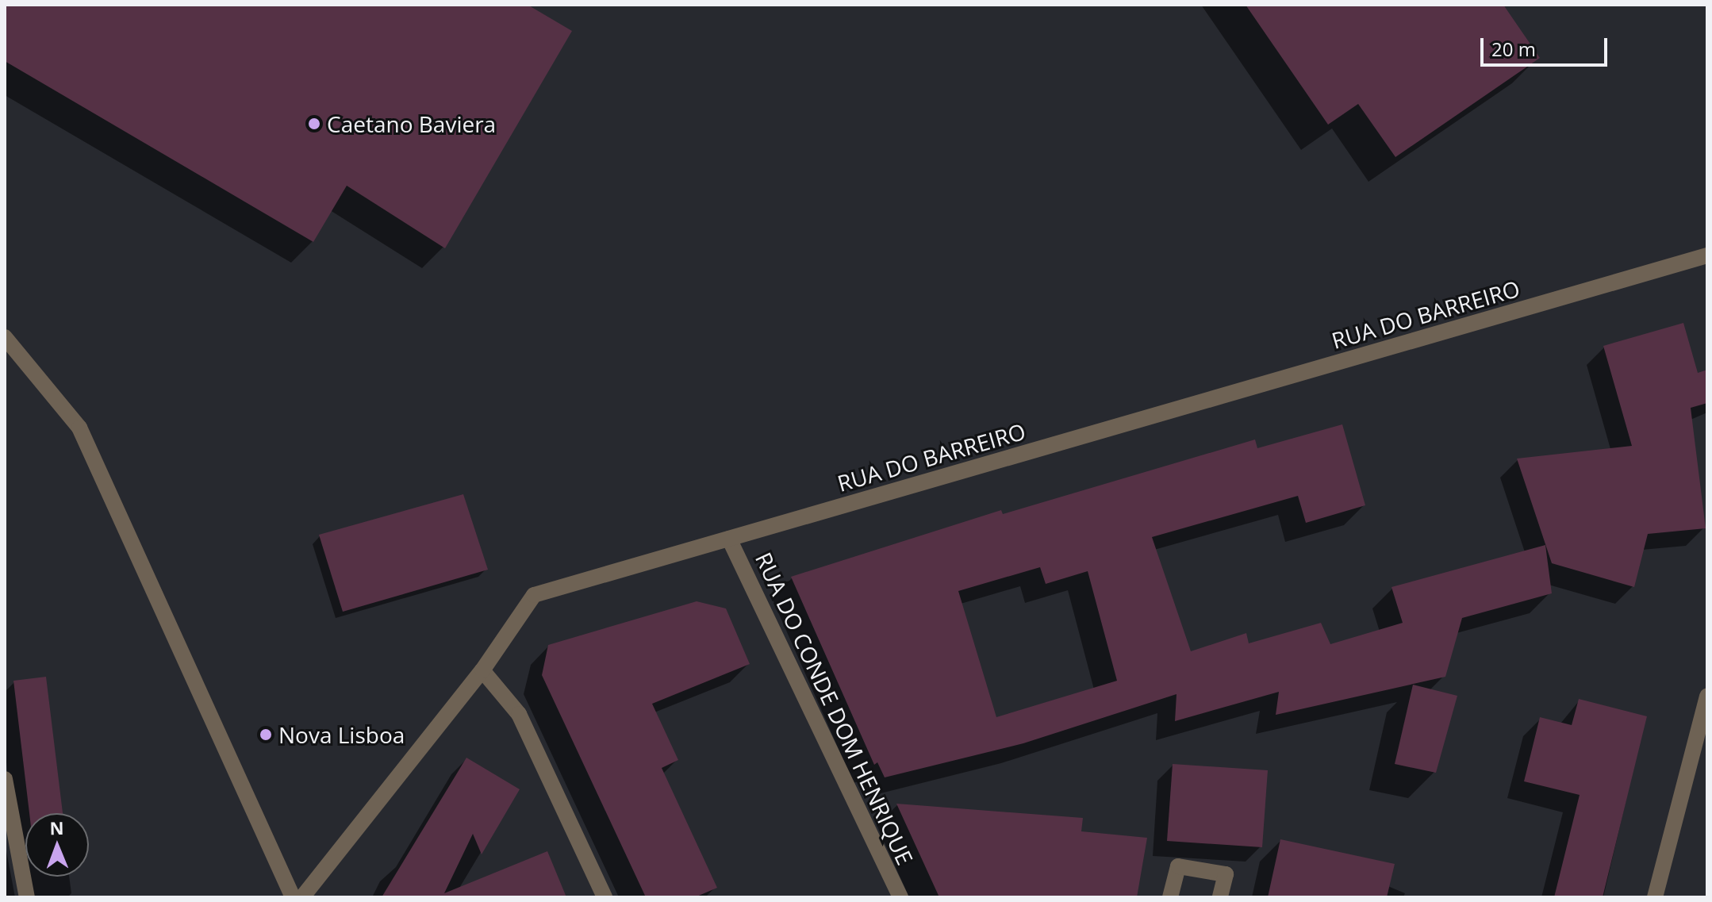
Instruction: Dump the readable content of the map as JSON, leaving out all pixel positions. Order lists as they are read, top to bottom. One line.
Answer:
{"streets":{"street":["RUA DO BARREIRO","RUA DO CONDE DOM HENRIQUE"]},"crossings":[["RUA DO BARREIRO","RUA DO CONDE DOM HENRIQUE"]],"places":["Caetano Baviera","Nova Lisboa"],"scale_bar":"20 m","north":"top"}
